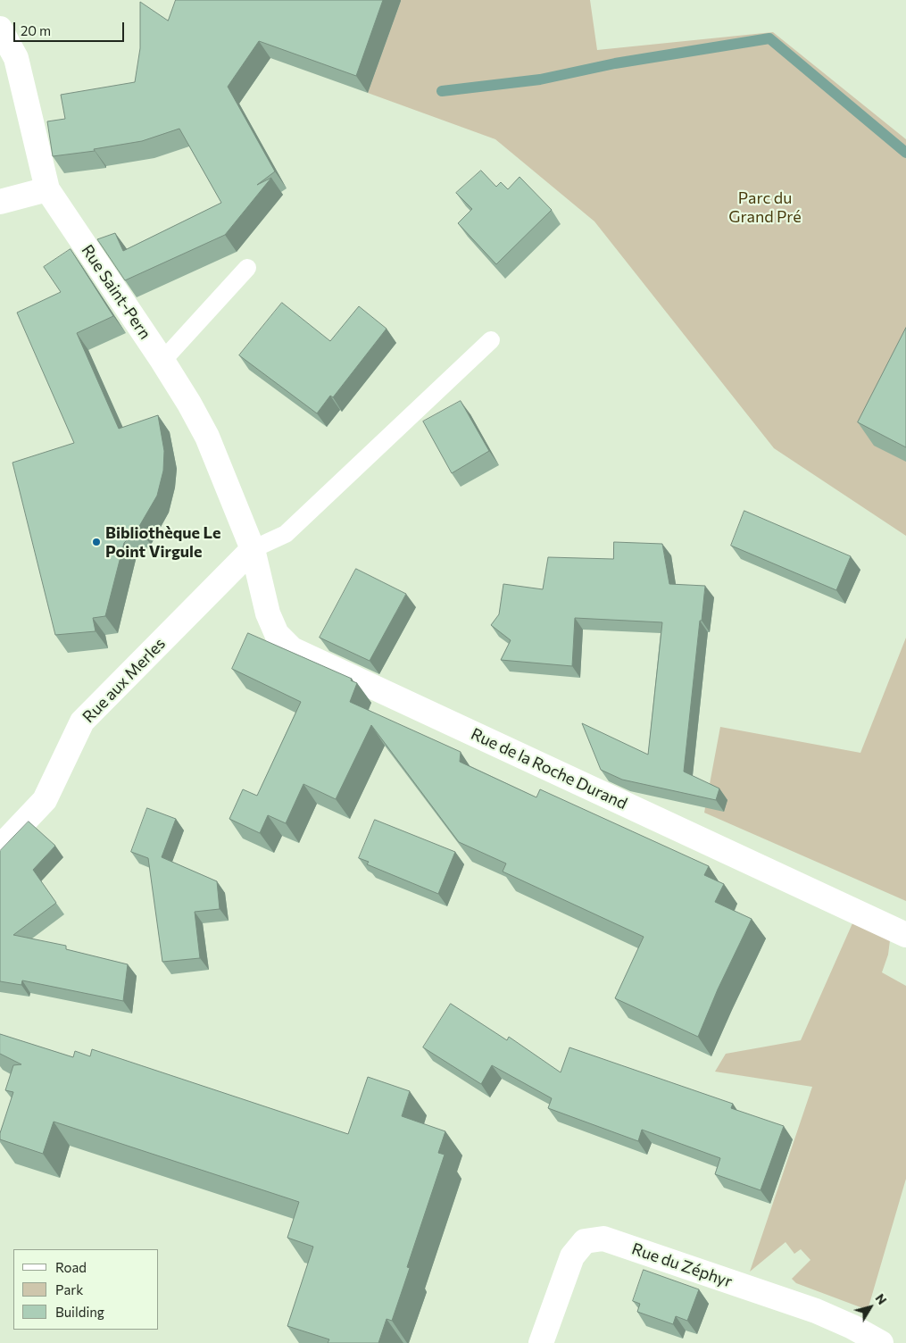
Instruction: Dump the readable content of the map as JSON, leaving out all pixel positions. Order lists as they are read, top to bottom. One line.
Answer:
{"streets":{"street":["Rue Saint-Pern","Rue aux Merles","Rue de la Roche Durand","Rue du Zéphyr"]},"crossings":[["Rue Saint-Pern","Rue aux Merles"],["Rue Saint-Pern","Rue de la Roche Durand"],["Rue aux Merles","Rue de la Roche Durand"]],"parks":["Parc du Grand Pré"],"places":["Bibliothèque Le Point Virgule"],"legend":["Road","Park","Building"],"scale_bar":"20 m","north":"top right"}
